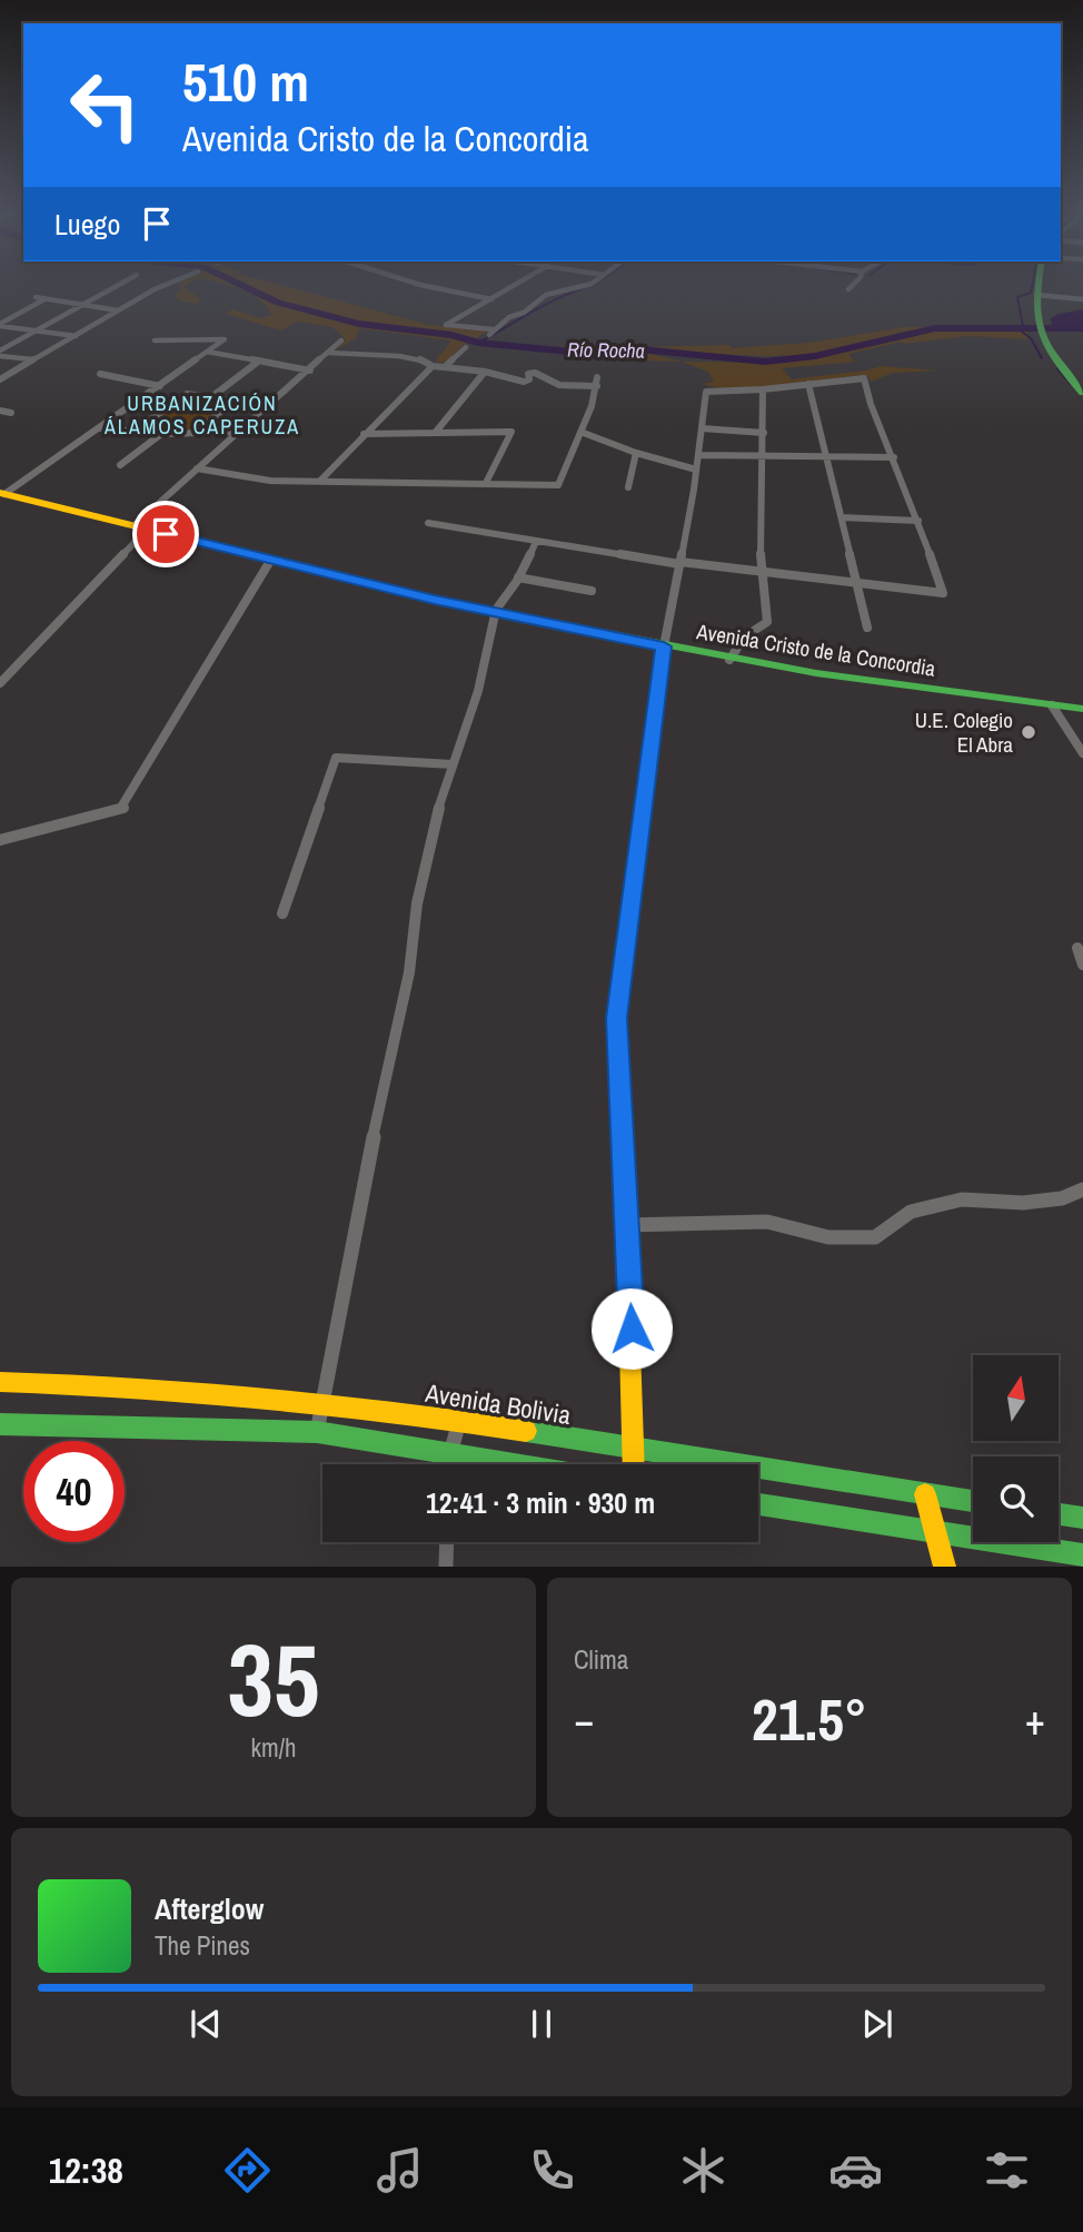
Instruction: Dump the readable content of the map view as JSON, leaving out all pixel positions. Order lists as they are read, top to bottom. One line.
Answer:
{"streets":{"main road":["Avenida Cristo de la Concordia","Avenida Bolivia"]},"districts":["URBANIZACIÓN ÁLAMOS CAPERUZA"],"water":["Río Rocha"],"places":["U.E. Colegio El Abra"],"north":"top","page":{"turn":["510 m","Avenida Cristo de la Concordia"],"then":"Luego","limit":"40","trip":"12:41 · 3 min · 930 m","tile":[["35","km/h"],"Clima"],"heat":["−","21.5°","+"],"song":["Afterglow","The Pines"],"tabs":"12:38"}}
